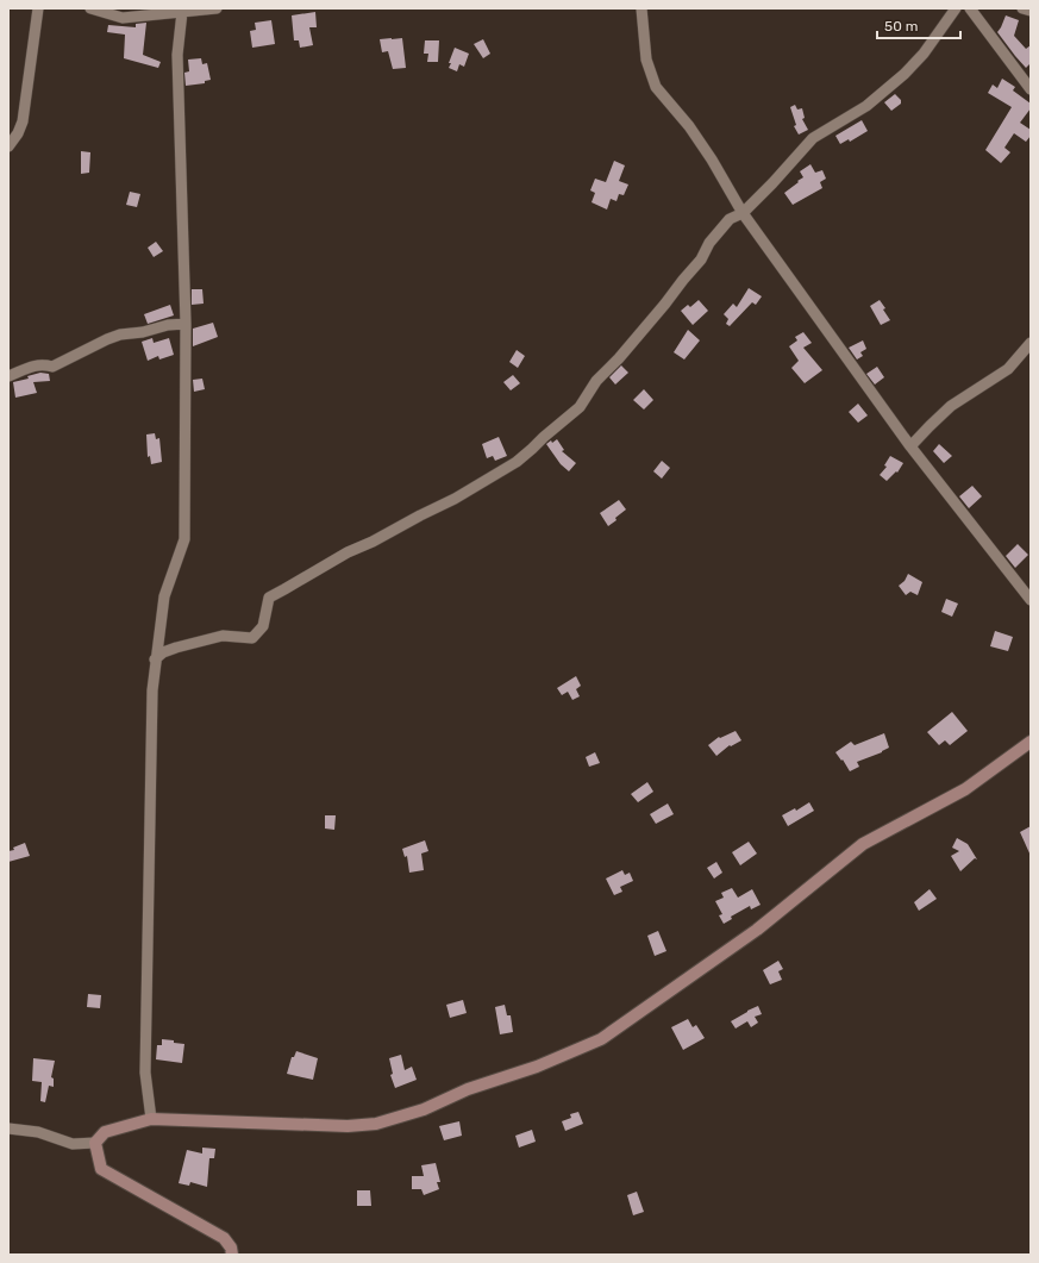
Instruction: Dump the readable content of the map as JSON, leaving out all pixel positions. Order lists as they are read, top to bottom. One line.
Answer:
{"scale_bar":"50 m"}
